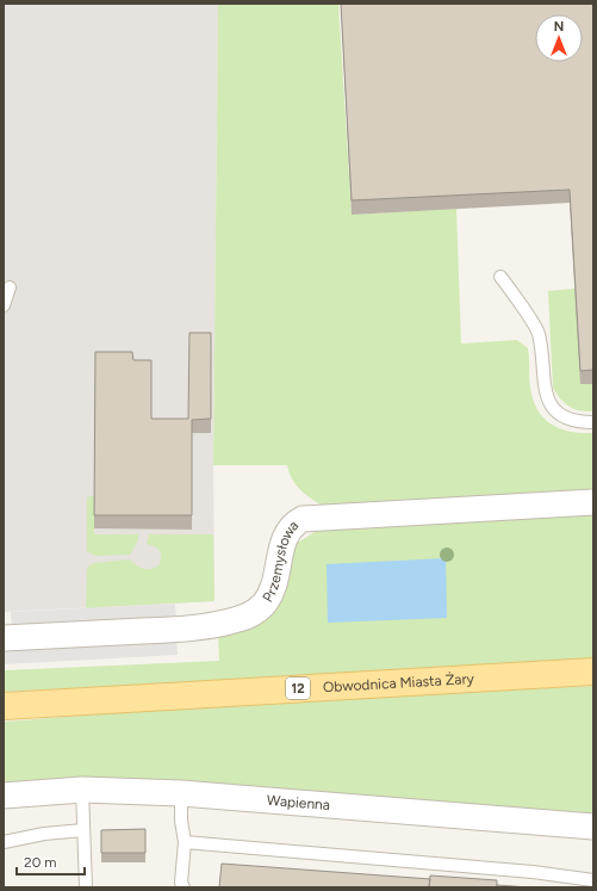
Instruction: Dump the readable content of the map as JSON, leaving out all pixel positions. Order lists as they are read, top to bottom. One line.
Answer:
{"streets":{"main road":["Obwodnica Miasta Żary","12"],"street":["Przemysłowa","Wapienna"]},"scale_bar":"20 m","north":"top"}
